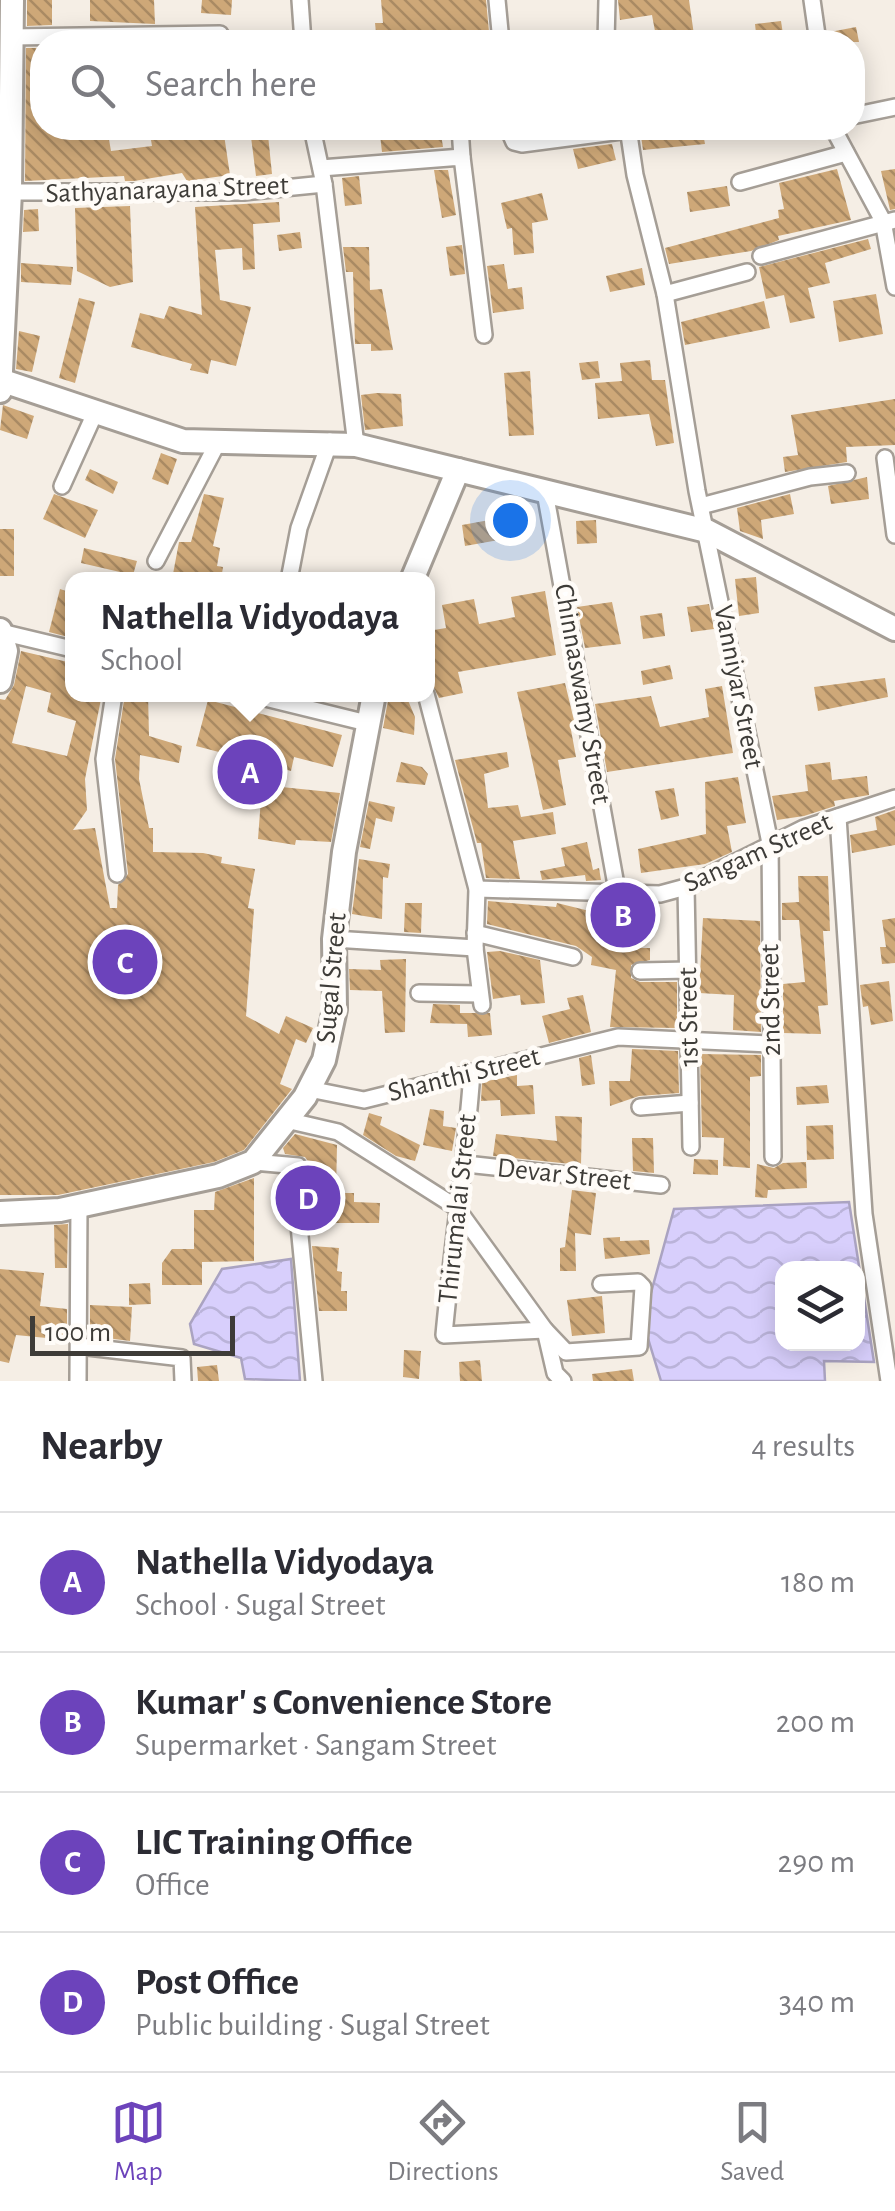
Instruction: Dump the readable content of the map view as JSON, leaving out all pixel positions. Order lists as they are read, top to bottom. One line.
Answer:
{"streets":{"main road":["Sugal Street"],"street":["Sathyanarayana Street","Vanniyar Street","Chinnaswamy Street","Sangam Street","2nd Street","1st Street","Shanthi Street","Devar Street","Thirumalai Street"]},"crossings":[["Vanniyar Street","Sangam Street"],["Vanniyar Street","2nd Street"],["Chinnaswamy Street","Sangam Street"],["Sangam Street","2nd Street"],["Sangam Street","1st Street"],["Sugal Street","Shanthi Street"],["2nd Street","Shanthi Street"],["1st Street","Shanthi Street"],["Shanthi Street","Thirumalai Street"],["Devar Street","Thirumalai Street"]],"scale_bar":"100 m","page":{"search":"Search here","popup":["Nathella Vidyodaya","School"],"pins":["A","B","C","D"],"scale":"100 m","heading":["Nearby","4 results"],"list":[{"mark":"A","name":"Nathella Vidyodaya","note":"School · Sugal Street","value":"180 m"},{"mark":"B","name":"Kumar' s Convenience Store","note":"Supermarket · Sangam Street","value":"200 m"},{"mark":"C","name":"LIC Training Office","note":"Office","value":"290 m"},{"mark":"D","name":"Post Office","note":"Public building · Sugal Street","value":"340 m"}],"nav":["Map","Directions","Saved"]}}
